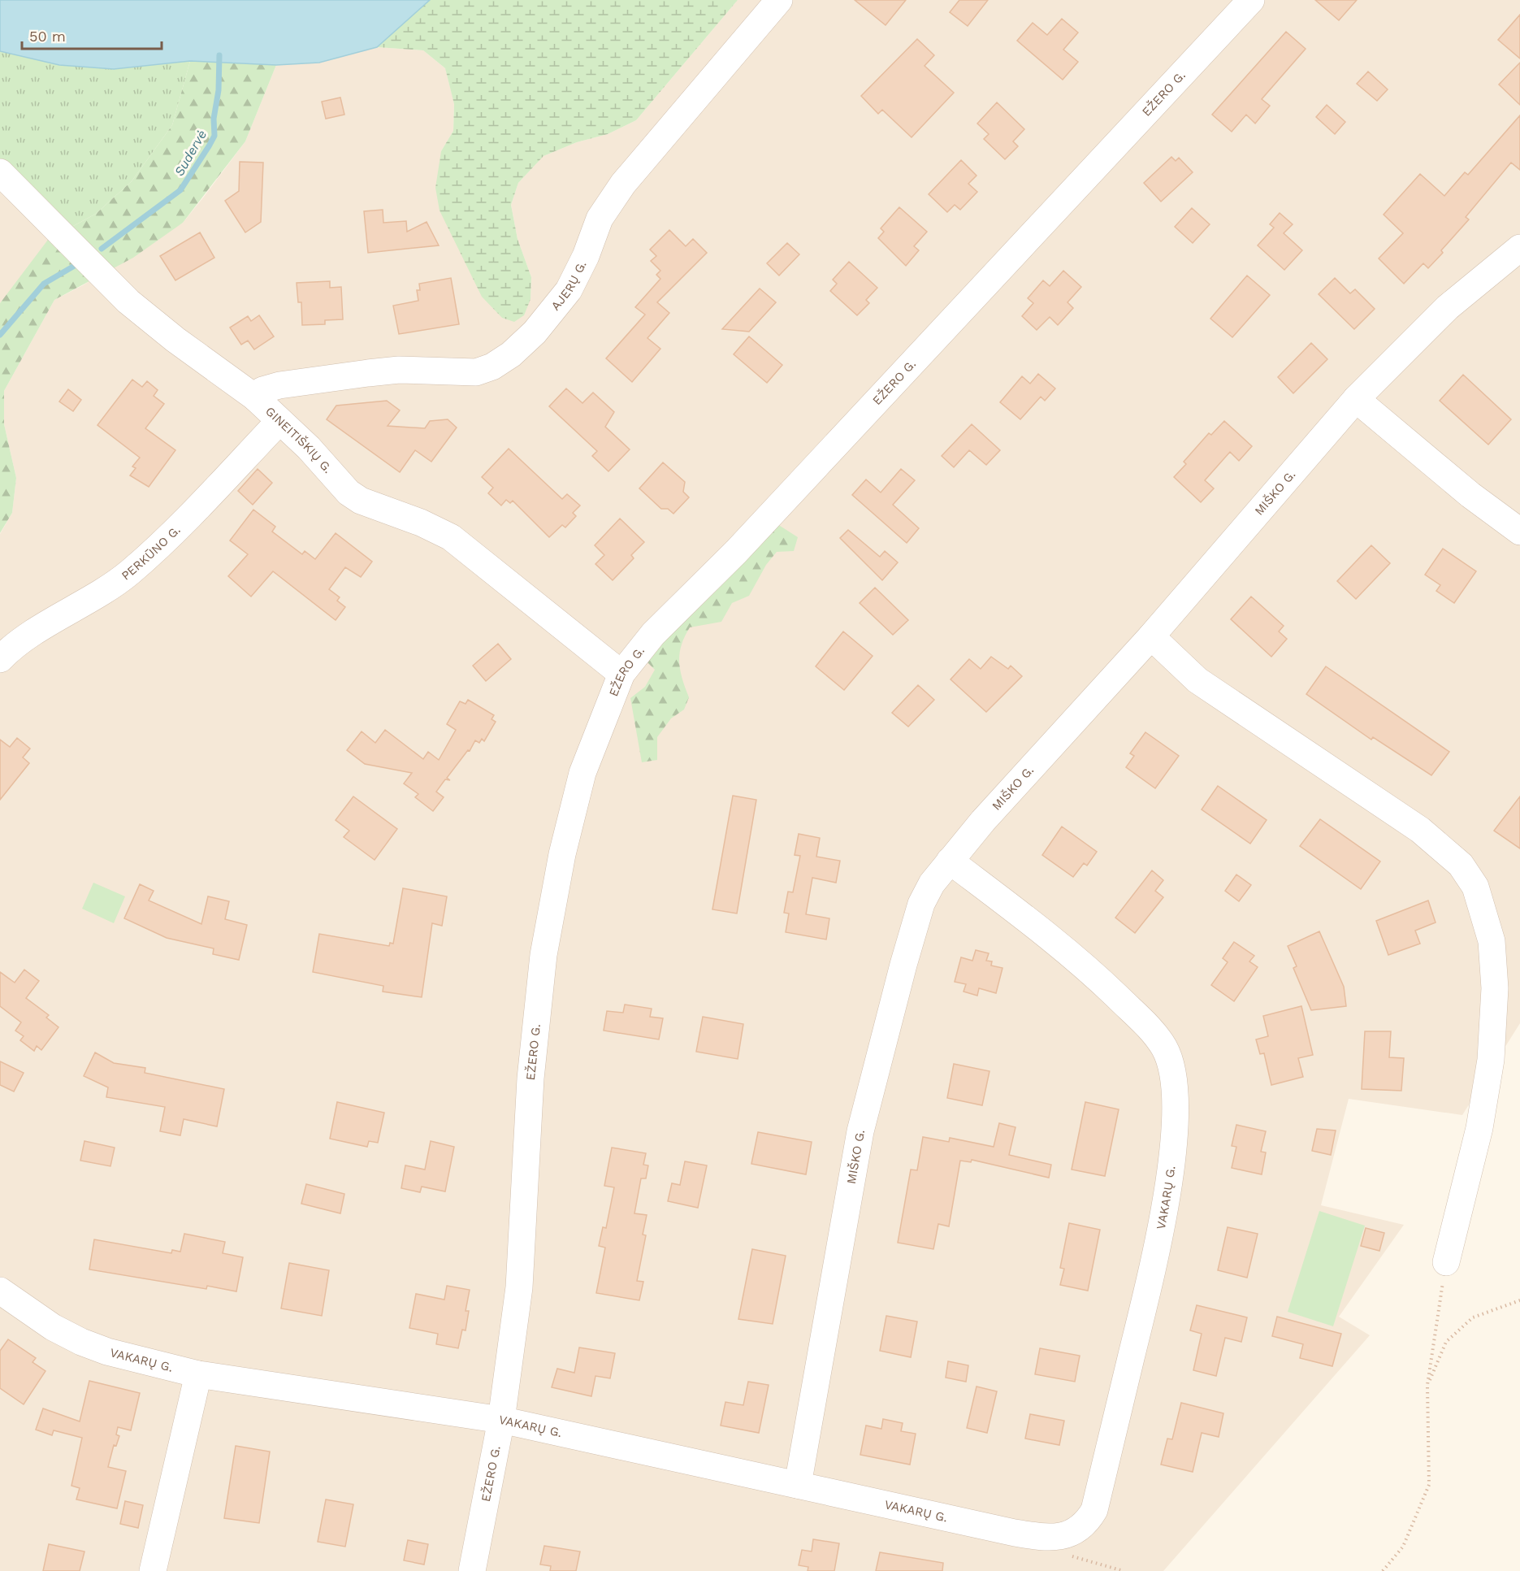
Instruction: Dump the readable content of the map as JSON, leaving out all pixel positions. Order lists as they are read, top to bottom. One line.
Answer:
{"streets":{"street":["EŽERO G.","AJERŲ G.","GINEITIŠKIŲ G.","MIŠKO G.","PERKŪNO G.","VAKARŲ G."]},"crossings":[["EŽERO G.","GINEITIŠKIŲ G."],["EŽERO G.","VAKARŲ G."],["AJERŲ G.","GINEITIŠKIŲ G."],["GINEITIŠKIŲ G.","PERKŪNO G."],["MIŠKO G.","VAKARŲ G."]],"water":["Sudervė"],"scale_bar":"50 m"}
